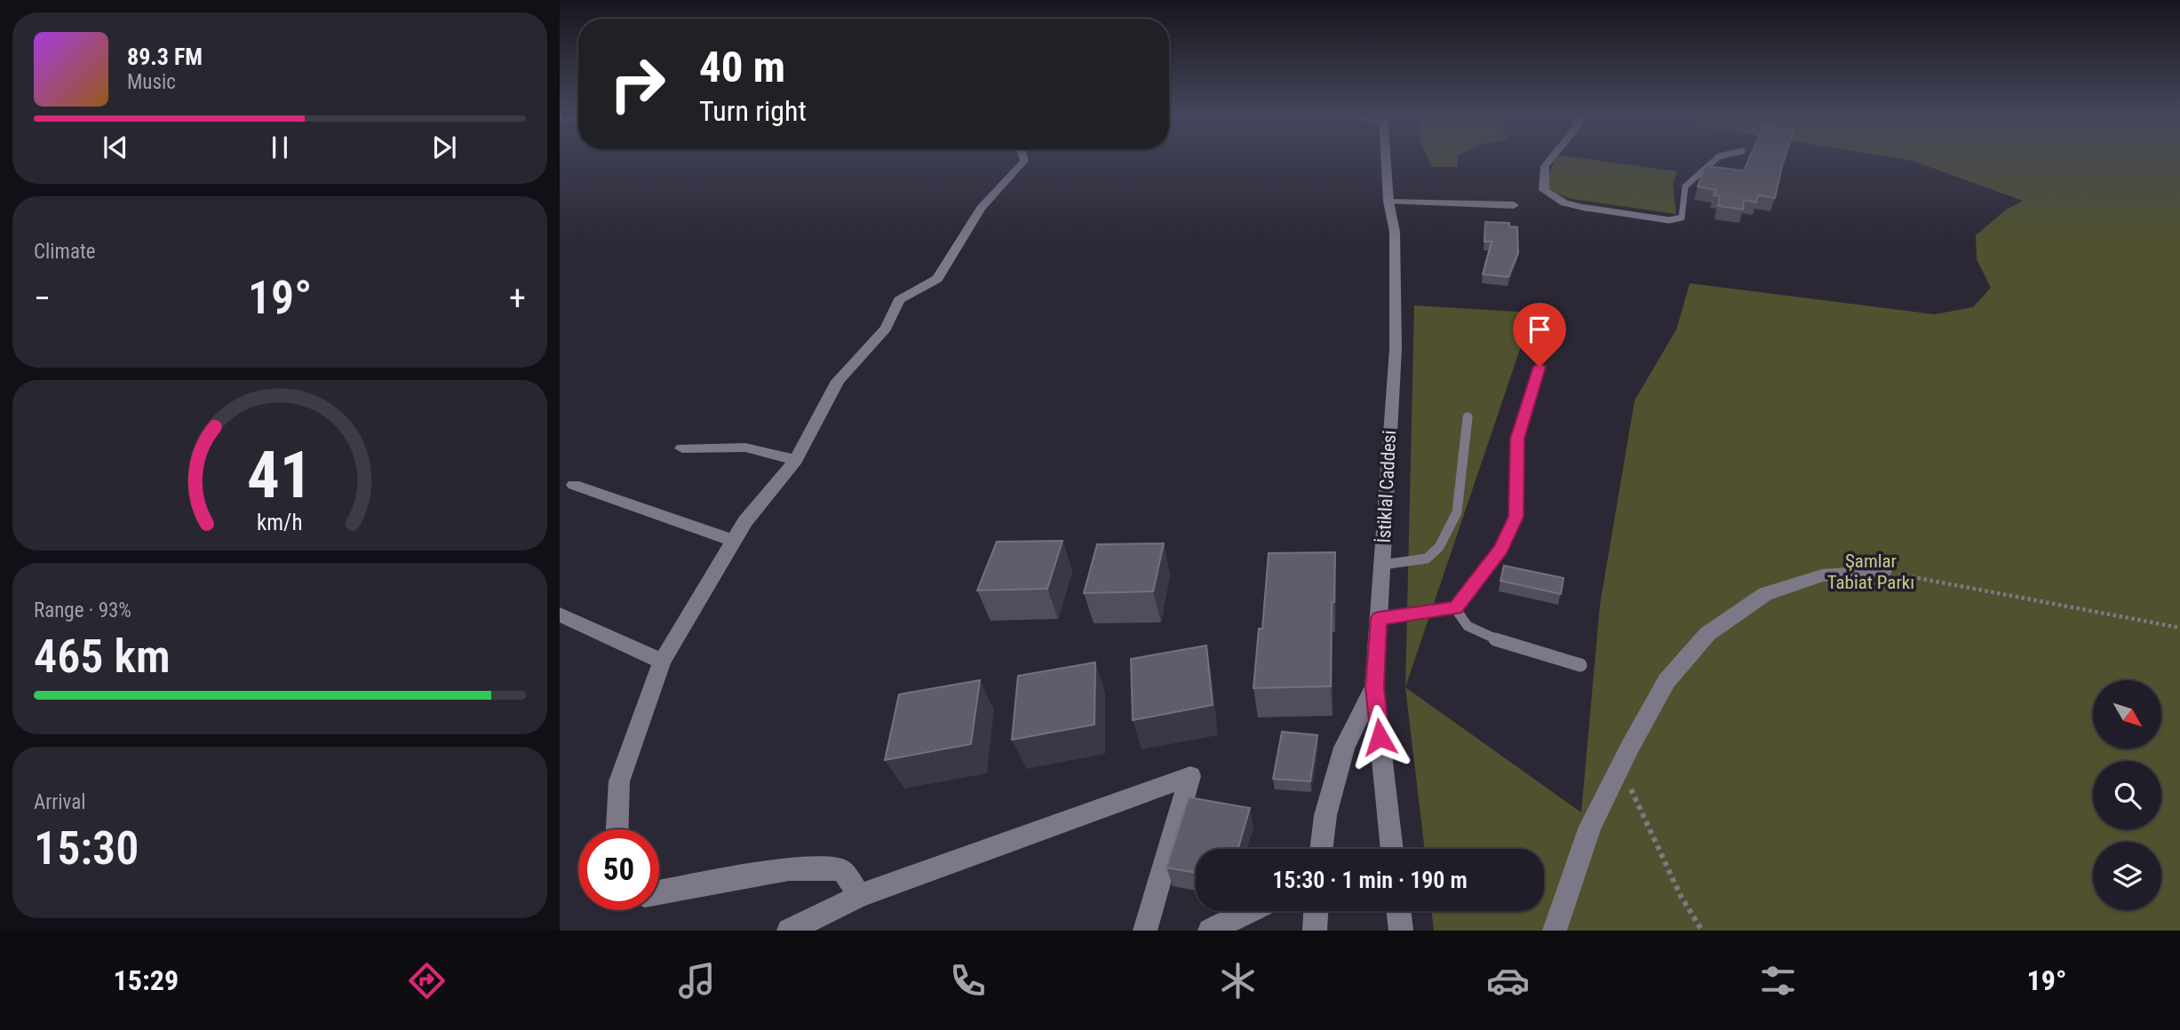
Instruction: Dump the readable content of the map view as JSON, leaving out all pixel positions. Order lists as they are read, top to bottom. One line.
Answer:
{"streets":{"street":["İstiklal Caddesi"]},"parks":["Şamlar Tabiat Parkı"],"north":"bottom right","page":{"turn":["40 m","Turn right"],"song":["89.3 FM","Music"],"tile":["Climate",["Range · 93%","465 km"],["Arrival","15:30"]],"heat":["−","19°","+"],"limit":"50","trip":"15:30 · 1 min · 190 m","tabs":["15:29","19°"],"gauge":["41","km/h"]}}
